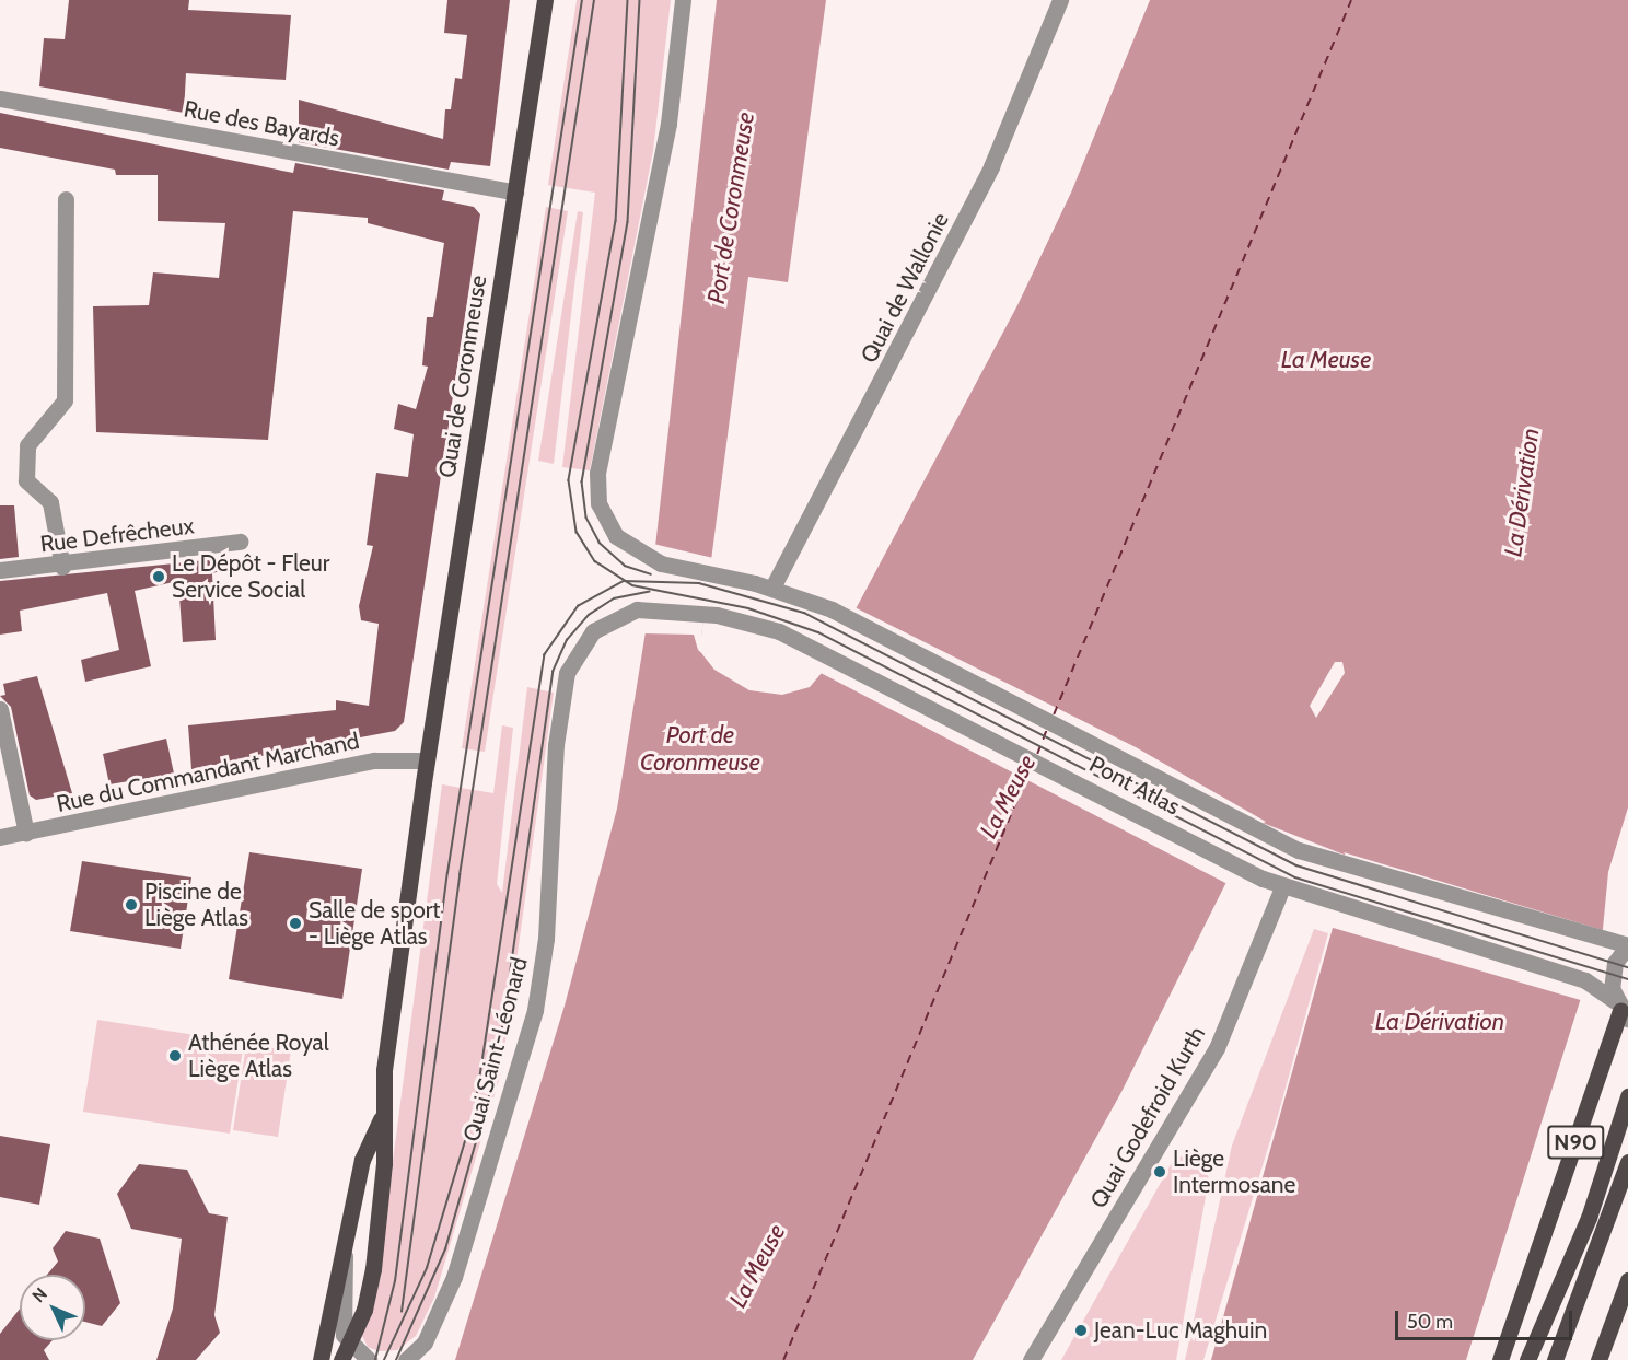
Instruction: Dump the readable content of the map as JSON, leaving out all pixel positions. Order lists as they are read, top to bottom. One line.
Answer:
{"streets":{"main road":["Quai de Coronmeuse","N90"],"street":["Rue des Bayards","Quai de Wallonie","Rue Defrêcheux","Rue du Commandant Marchand","Pont Atlas","Quai Saint-Léonard","Quai Godefroid Kurth"]},"crossings":[["Rue des Bayards","Quai de Coronmeuse"],["Quai de Wallonie","Pont Atlas"],["Quai de Coronmeuse","Rue du Commandant Marchand"],["Pont Atlas","Quai Saint-Léonard"],["Pont Atlas","Quai Godefroid Kurth"],["Pont Atlas","N90"]],"water":["Port de Coronmeuse","La Meuse","La Dérivation"],"places":["Le Dépôt - Fleur Service Social","Piscine de Liège Atlas","Salle de sport - Liège Atlas","Athénée Royal Liège Atlas","Liège Intermosane","Jean-Luc Maghuin"],"scale_bar":"50 m","north":"top left"}
